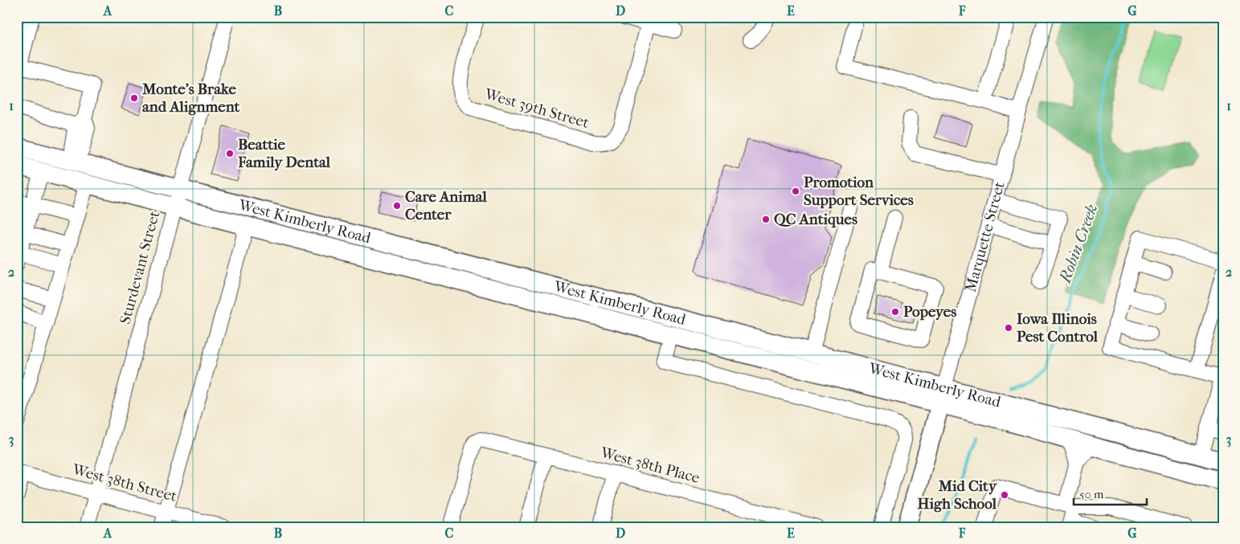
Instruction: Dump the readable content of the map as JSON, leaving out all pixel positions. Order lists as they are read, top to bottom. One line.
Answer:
{"streets":{"main road":["West Kimberly Road","Marquette Street"],"street":["West 39th Street","Sturdevant Street","West 38th Place","West 38th Street"]},"crossings":[["West Kimberly Road","Marquette Street"],["West Kimberly Road","Sturdevant Street"],["Sturdevant Street","West 38th Street"]],"water":["Robin Creek"],"places":["Monte's Brake and Alignment","Beattie Family Dental","Promotion Support Services","Care Animal Center","QC Antiques","Popeyes","Iowa Illinois Pest Control","Mid City High School"],"scale_bar":"50 m","grid":{"columns":["A","B","C","D","E","F","G"],"rows":["1","2","3"]}}
